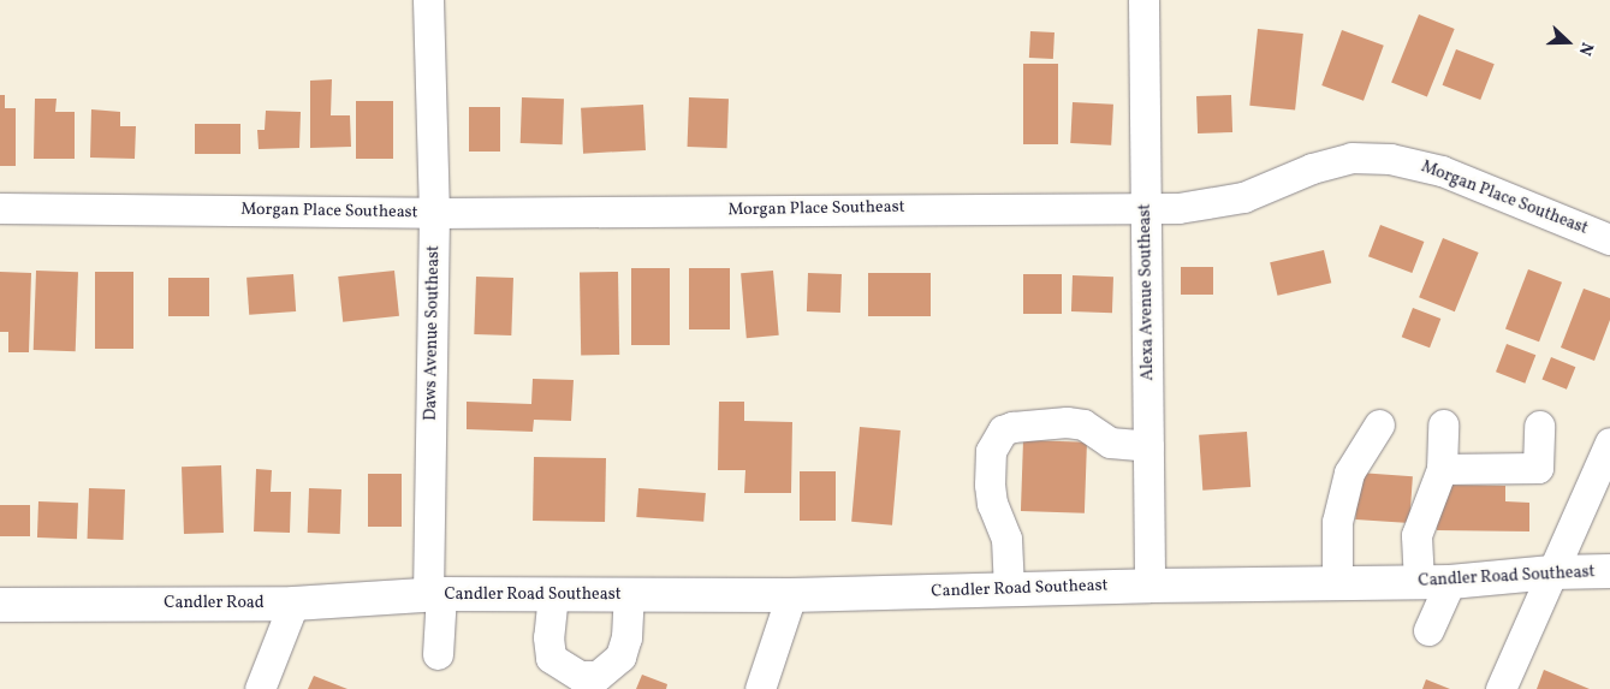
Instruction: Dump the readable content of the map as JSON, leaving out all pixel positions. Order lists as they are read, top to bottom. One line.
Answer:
{"streets":{"main road":["Candler Road Southeast","Candler Road"],"street":["Morgan Place Southeast","Alexa Avenue Southeast","Daws Avenue Southeast"]},"crossings":[["Morgan Place Southeast","Alexa Avenue Southeast"],["Morgan Place Southeast","Daws Avenue Southeast"],["Alexa Avenue Southeast","Candler Road Southeast"],["Daws Avenue Southeast","Candler Road Southeast"],["Daws Avenue Southeast","Candler Road"],["Candler Road Southeast","Candler Road"]],"north":"right"}
